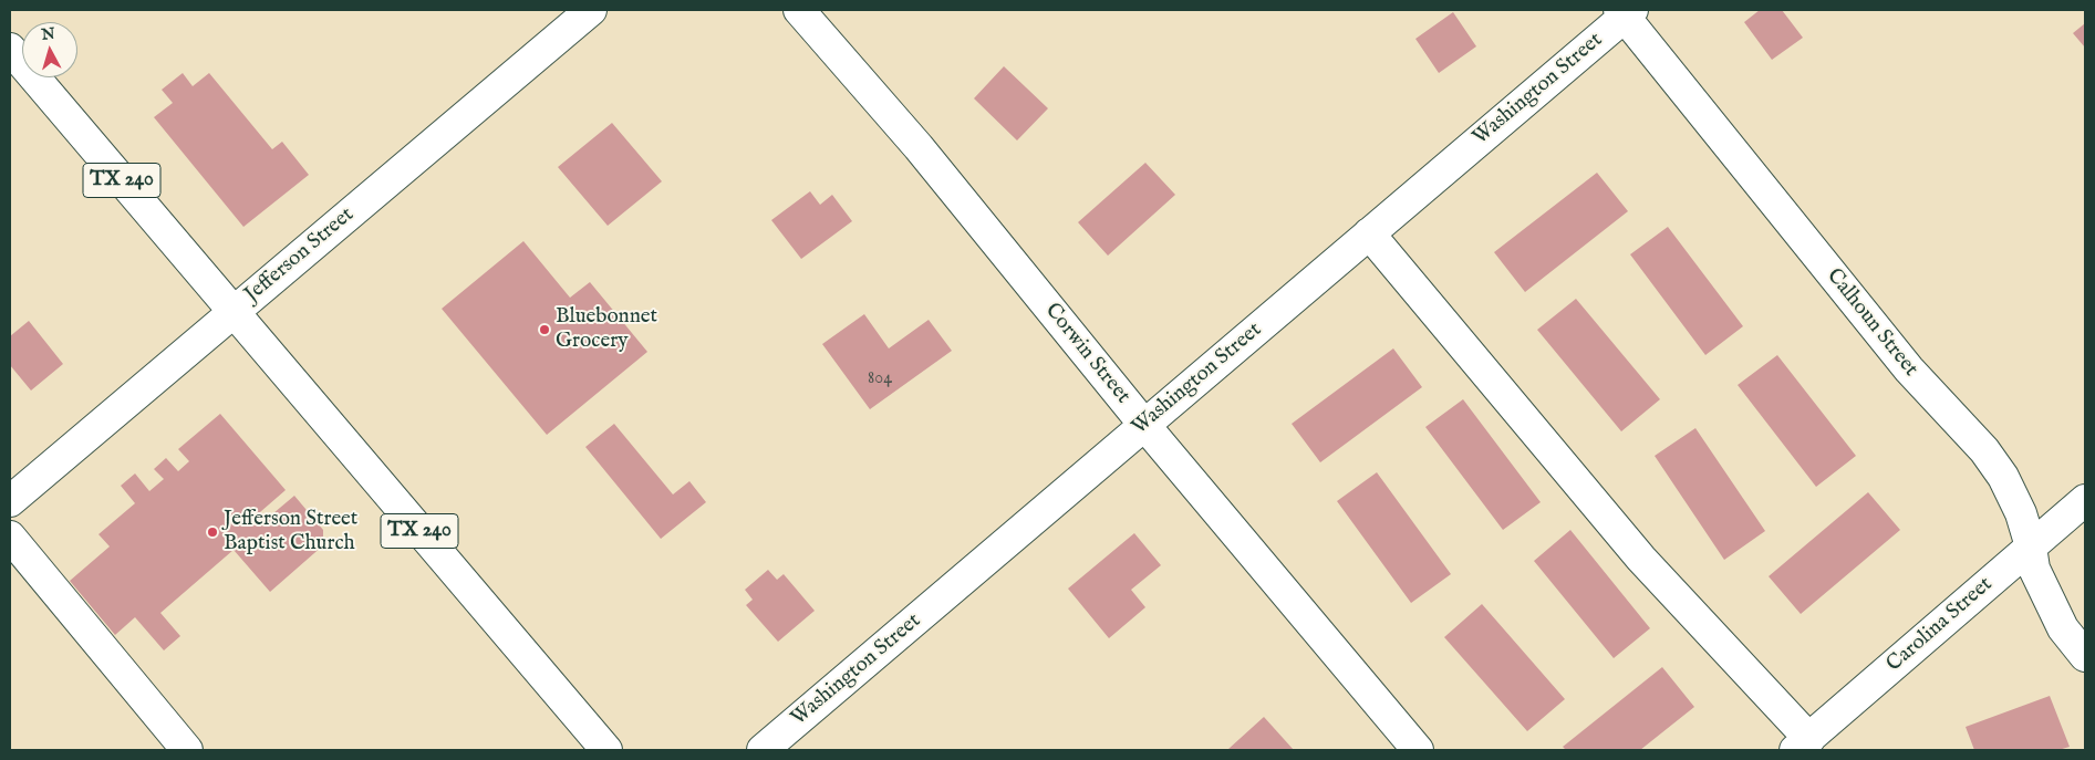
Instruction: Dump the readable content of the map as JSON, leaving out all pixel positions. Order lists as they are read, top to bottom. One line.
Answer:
{"streets":{"street":["Washington Street","TX 240","Jefferson Street","Calhoun Street","Corwin Street","Carolina Street"]},"crossings":[["Washington Street","Calhoun Street"],["Washington Street","Corwin Street"],["TX 240","Jefferson Street"],["Calhoun Street","Carolina Street"]],"places":["Bluebonnet Grocery","Jefferson Street Baptist Church"],"house_numbers":["804"],"north":"top"}
